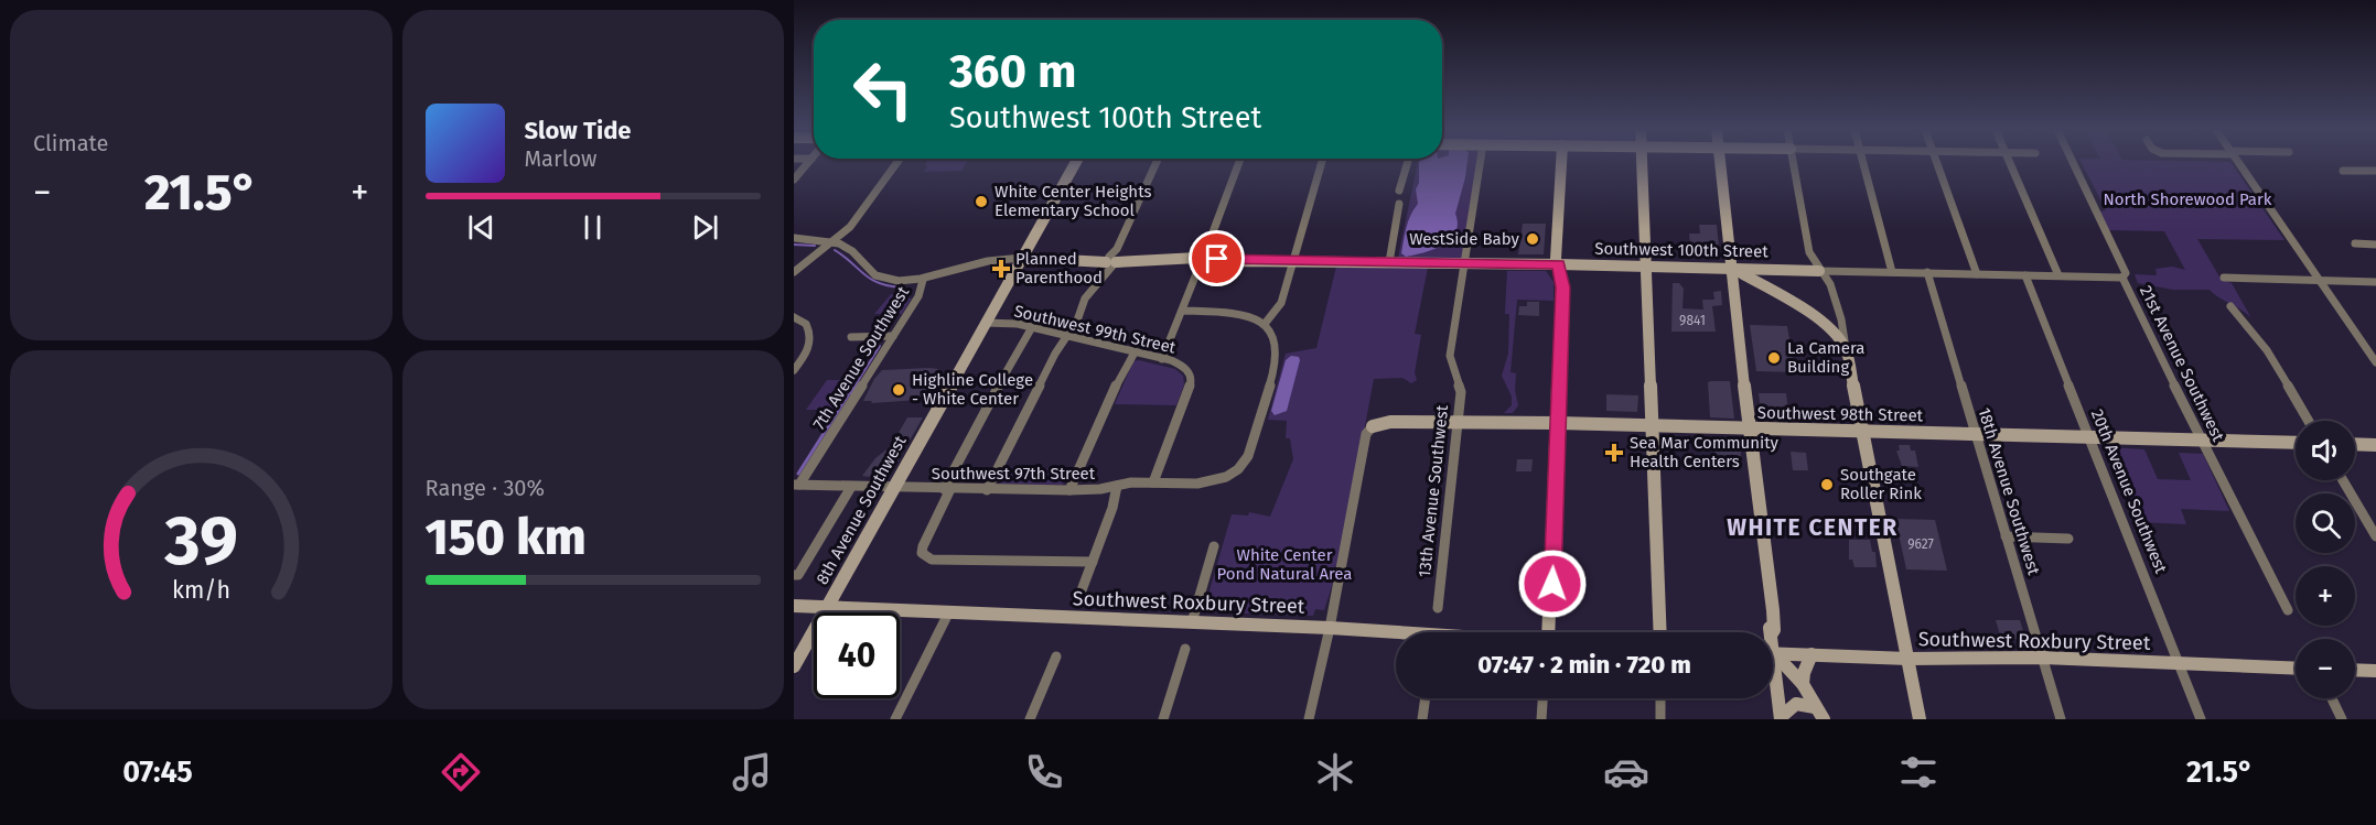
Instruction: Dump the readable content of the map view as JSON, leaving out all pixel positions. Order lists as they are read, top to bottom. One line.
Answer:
{"streets":{"street":["Southwest 100th Street","Southwest 99th Street","7th Avenue Southwest","21st Avenue Southwest","Southwest 98th Street","Southwest 97th Street","13th Avenue Southwest","18th Avenue Southwest","20th Avenue Southwest","8th Avenue Southwest","Southwest Roxbury Street"]},"crossings":[["Southwest 100th Street","7th Avenue Southwest"],["Southwest 100th Street","21st Avenue Southwest"],["Southwest 100th Street","13th Avenue Southwest"],["Southwest 100th Street","18th Avenue Southwest"],["Southwest 100th Street","20th Avenue Southwest"],["Southwest 100th Street","8th Avenue Southwest"],["Southwest 99th Street","Southwest 97th Street"],["Southwest 99th Street","8th Avenue Southwest"],["7th Avenue Southwest","Southwest 97th Street"],["21st Avenue Southwest","Southwest 98th Street"],["Southwest 98th Street","13th Avenue Southwest"],["Southwest 98th Street","18th Avenue Southwest"],["Southwest 98th Street","20th Avenue Southwest"],["Southwest 97th Street","8th Avenue Southwest"],["18th Avenue Southwest","Southwest Roxbury Street"],["20th Avenue Southwest","Southwest Roxbury Street"],["8th Avenue Southwest","Southwest Roxbury Street"]],"districts":["WHITE CENTER"],"parks":["North Shorewood Park","White Center Pond Natural Area"],"places":{"other":["White Center Heights Elementary School","WestSide Baby","La Camera Building","Highline College - White Center","Southgate Roller Rink"],"health":["Planned Parenthood","Sea Mar Community Health Centers"]},"house_numbers":["9841","9627"],"page":{"tile":["Climate",["Range · 30%","150 km"]],"turn":["360 m","Southwest 100th Street"],"song":["Slow Tide","Marlow"],"heat":["−","21.5°","+"],"map_buttons":["+","−"],"limit":"40","trip":"07:47 · 2 min · 720 m","tabs":["07:45","21.5°"],"gauge":["39","km/h"]}}
